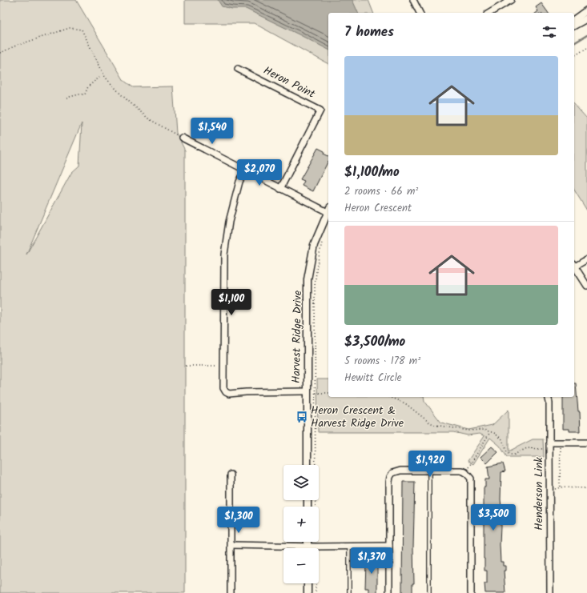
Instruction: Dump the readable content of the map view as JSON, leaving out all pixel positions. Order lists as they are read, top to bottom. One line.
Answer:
{"streets":{"street":["Heron Point","Harvest Ridge Drive","Henderson Link"]},"places":{"bus stop":["Heron Crescent & Harvest Ridge Drive"]},"page":{"heading":"7 homes","list":[{"name":"$1,100/mo","note":"2 rooms · 66 m² · Heron Crescent"},{"name":"$3,500/mo","note":"5 rooms · 178 m² · Hewitt Circle"}],"price":["$1,540","$2,070","$1,100","$1,920","$3,500","$1,300","$1,370"],"map_buttons":["+","−"]}}
